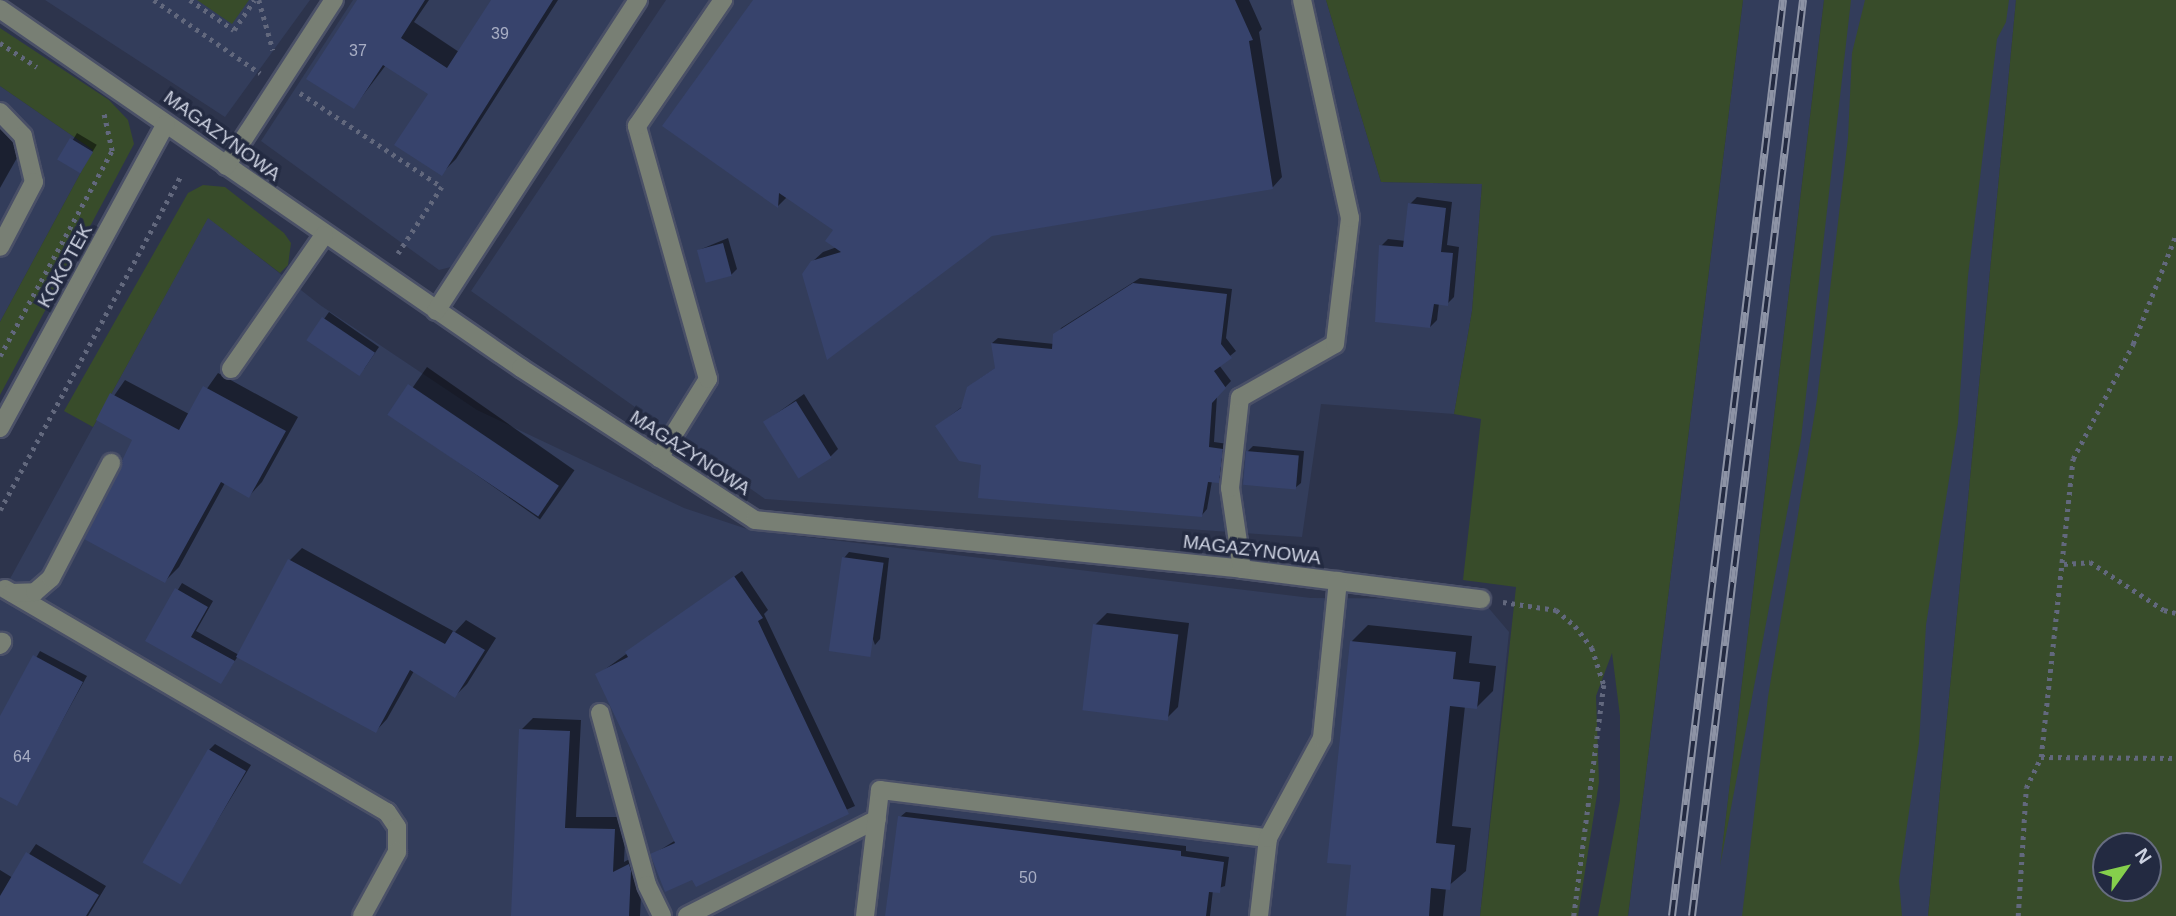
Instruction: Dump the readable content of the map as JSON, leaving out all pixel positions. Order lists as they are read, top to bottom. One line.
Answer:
{"streets":{"street":["MAGAZYNOWA","KOKOTEK"]},"crossings":[["MAGAZYNOWA","KOKOTEK"]],"house_numbers":["39","37","64","50"],"north":"top right"}
